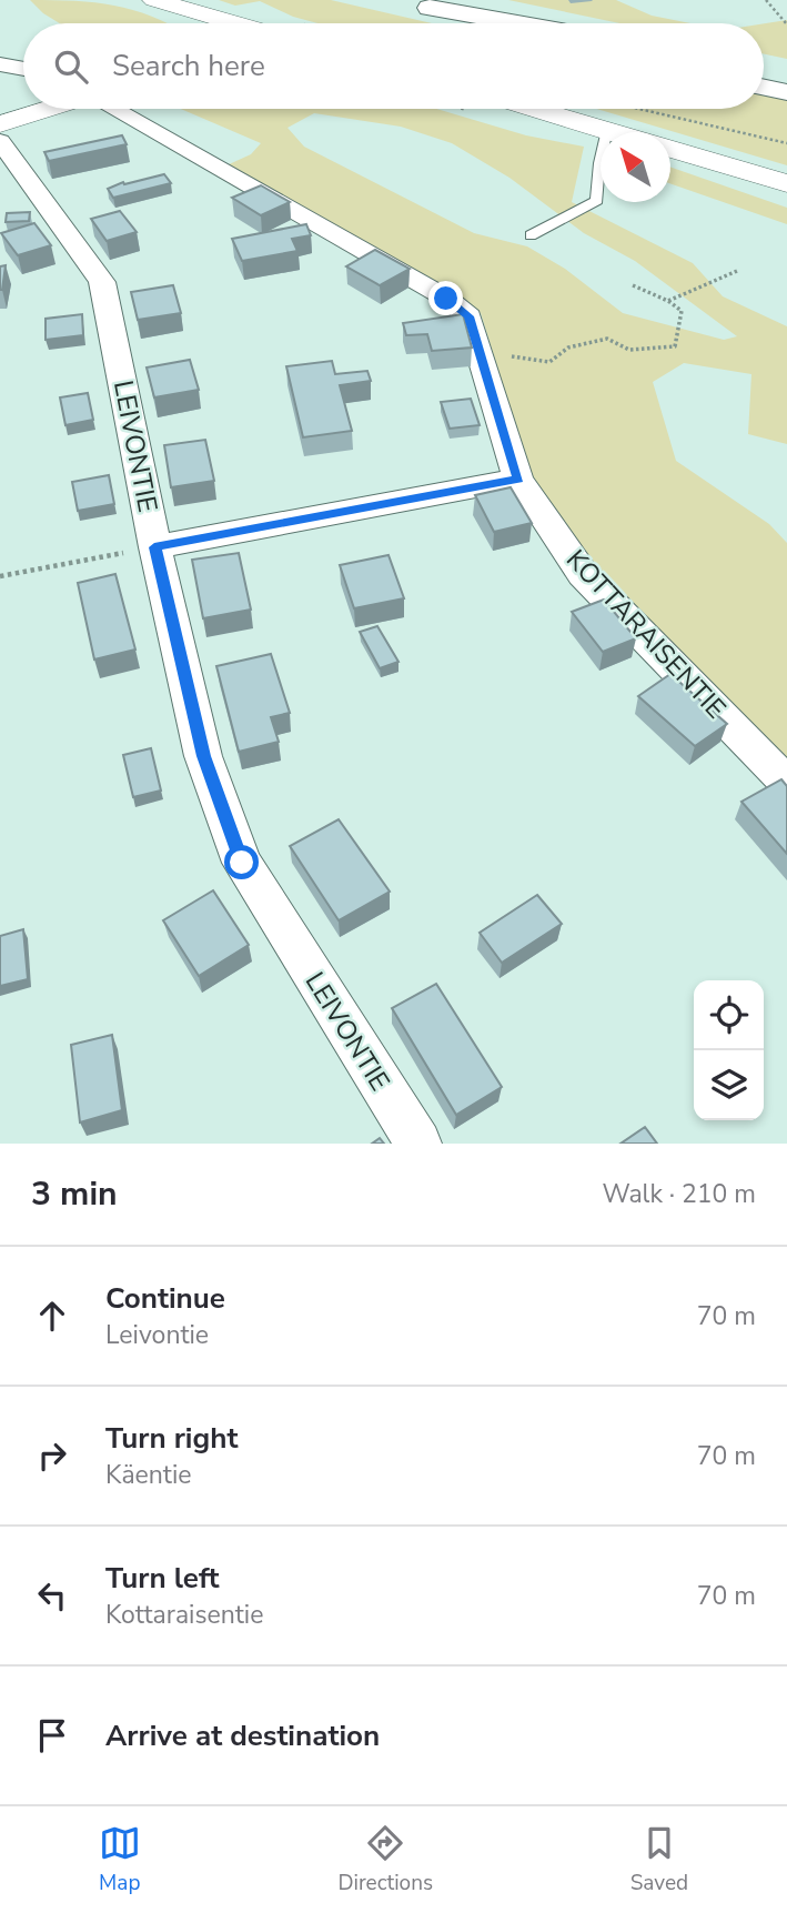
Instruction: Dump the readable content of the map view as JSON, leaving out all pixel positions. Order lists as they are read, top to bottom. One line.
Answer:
{"streets":{"street":["LEIVONTIE","KOTTARAISENTIE"]},"north":"top left","page":{"search":"Search here","heading":["3 min","Walk · 210 m"],"list":[["Continue","Leivontie","70 m"],["Turn right","Käentie","70 m"],["Turn left","Kottaraisentie","70 m"],"Arrive at destination"],"nav":["Map","Directions","Saved"]}}
